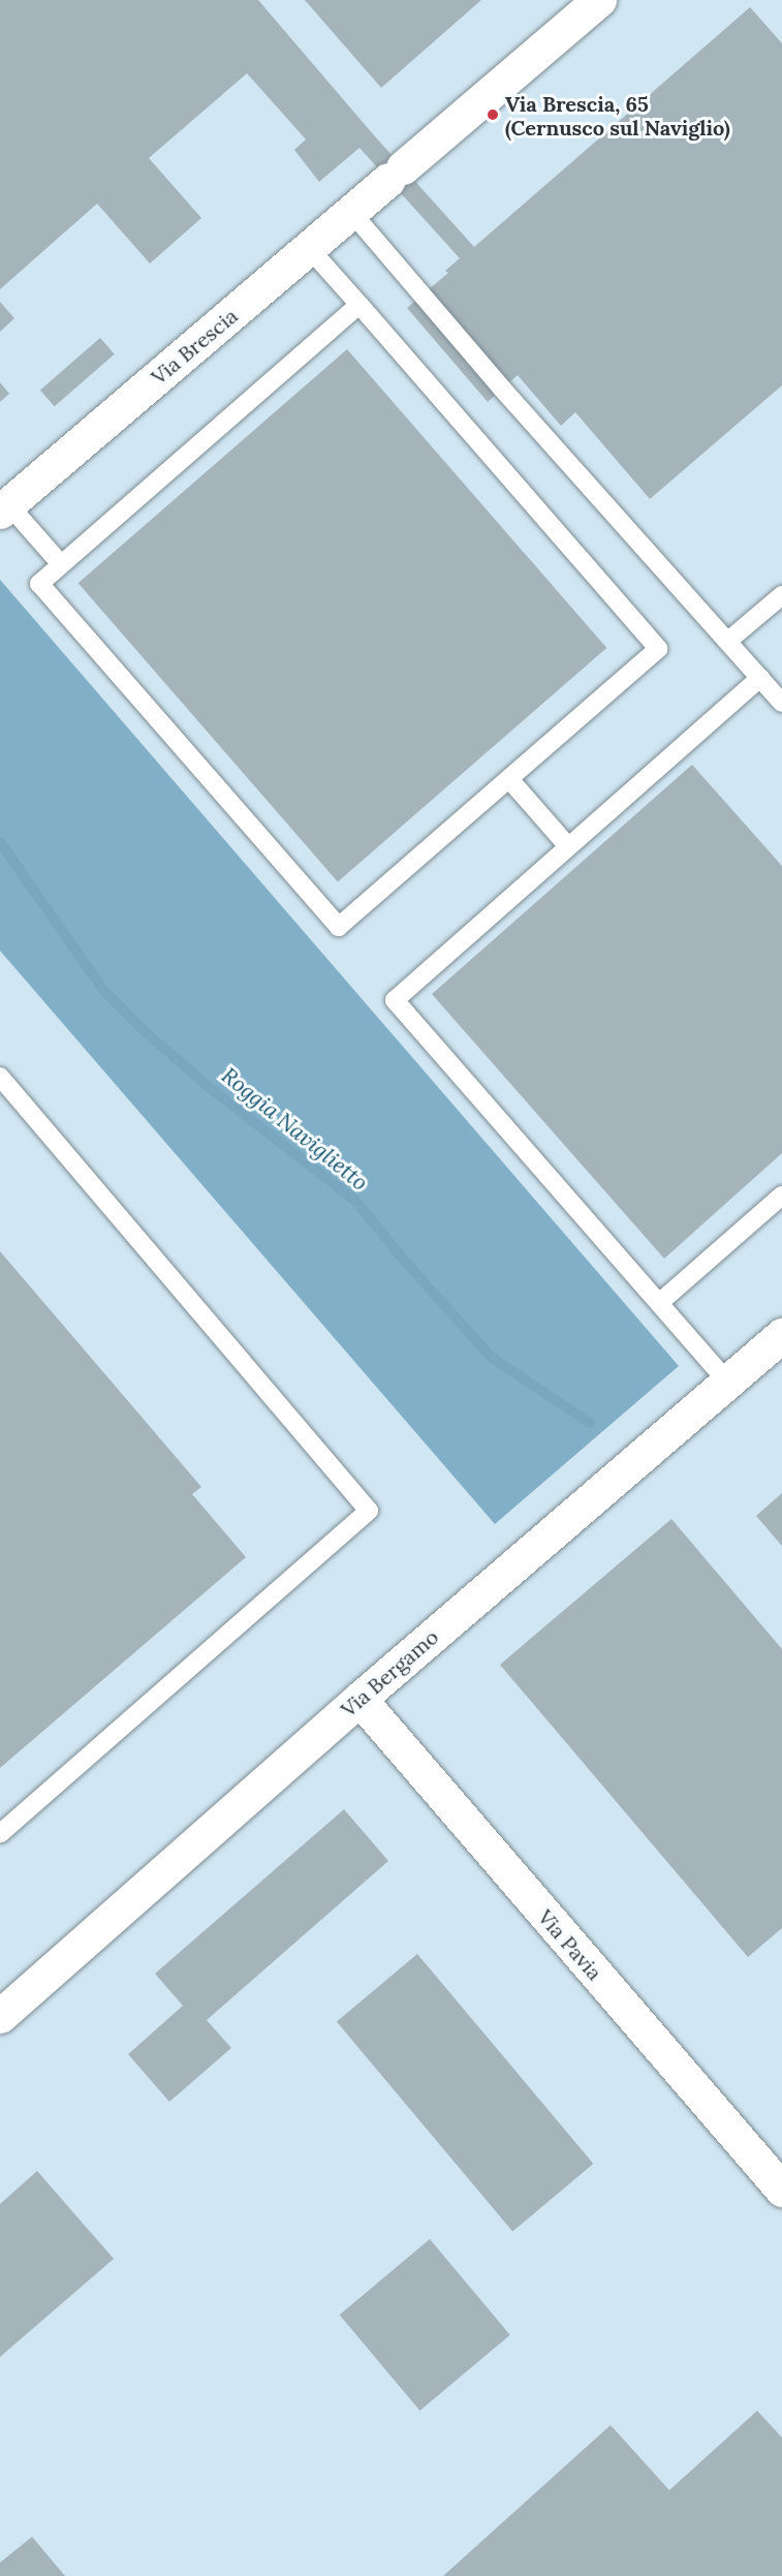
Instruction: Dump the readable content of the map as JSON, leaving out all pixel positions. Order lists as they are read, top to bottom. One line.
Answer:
{"streets":{"street":["Via Brescia","Via Bergamo","Via Pavia"]},"crossings":[["Via Bergamo","Via Pavia"]],"water":["Roggia Naviglietto"],"places":["Via Brescia, 65 (Cernusco sul Naviglio)"]}
